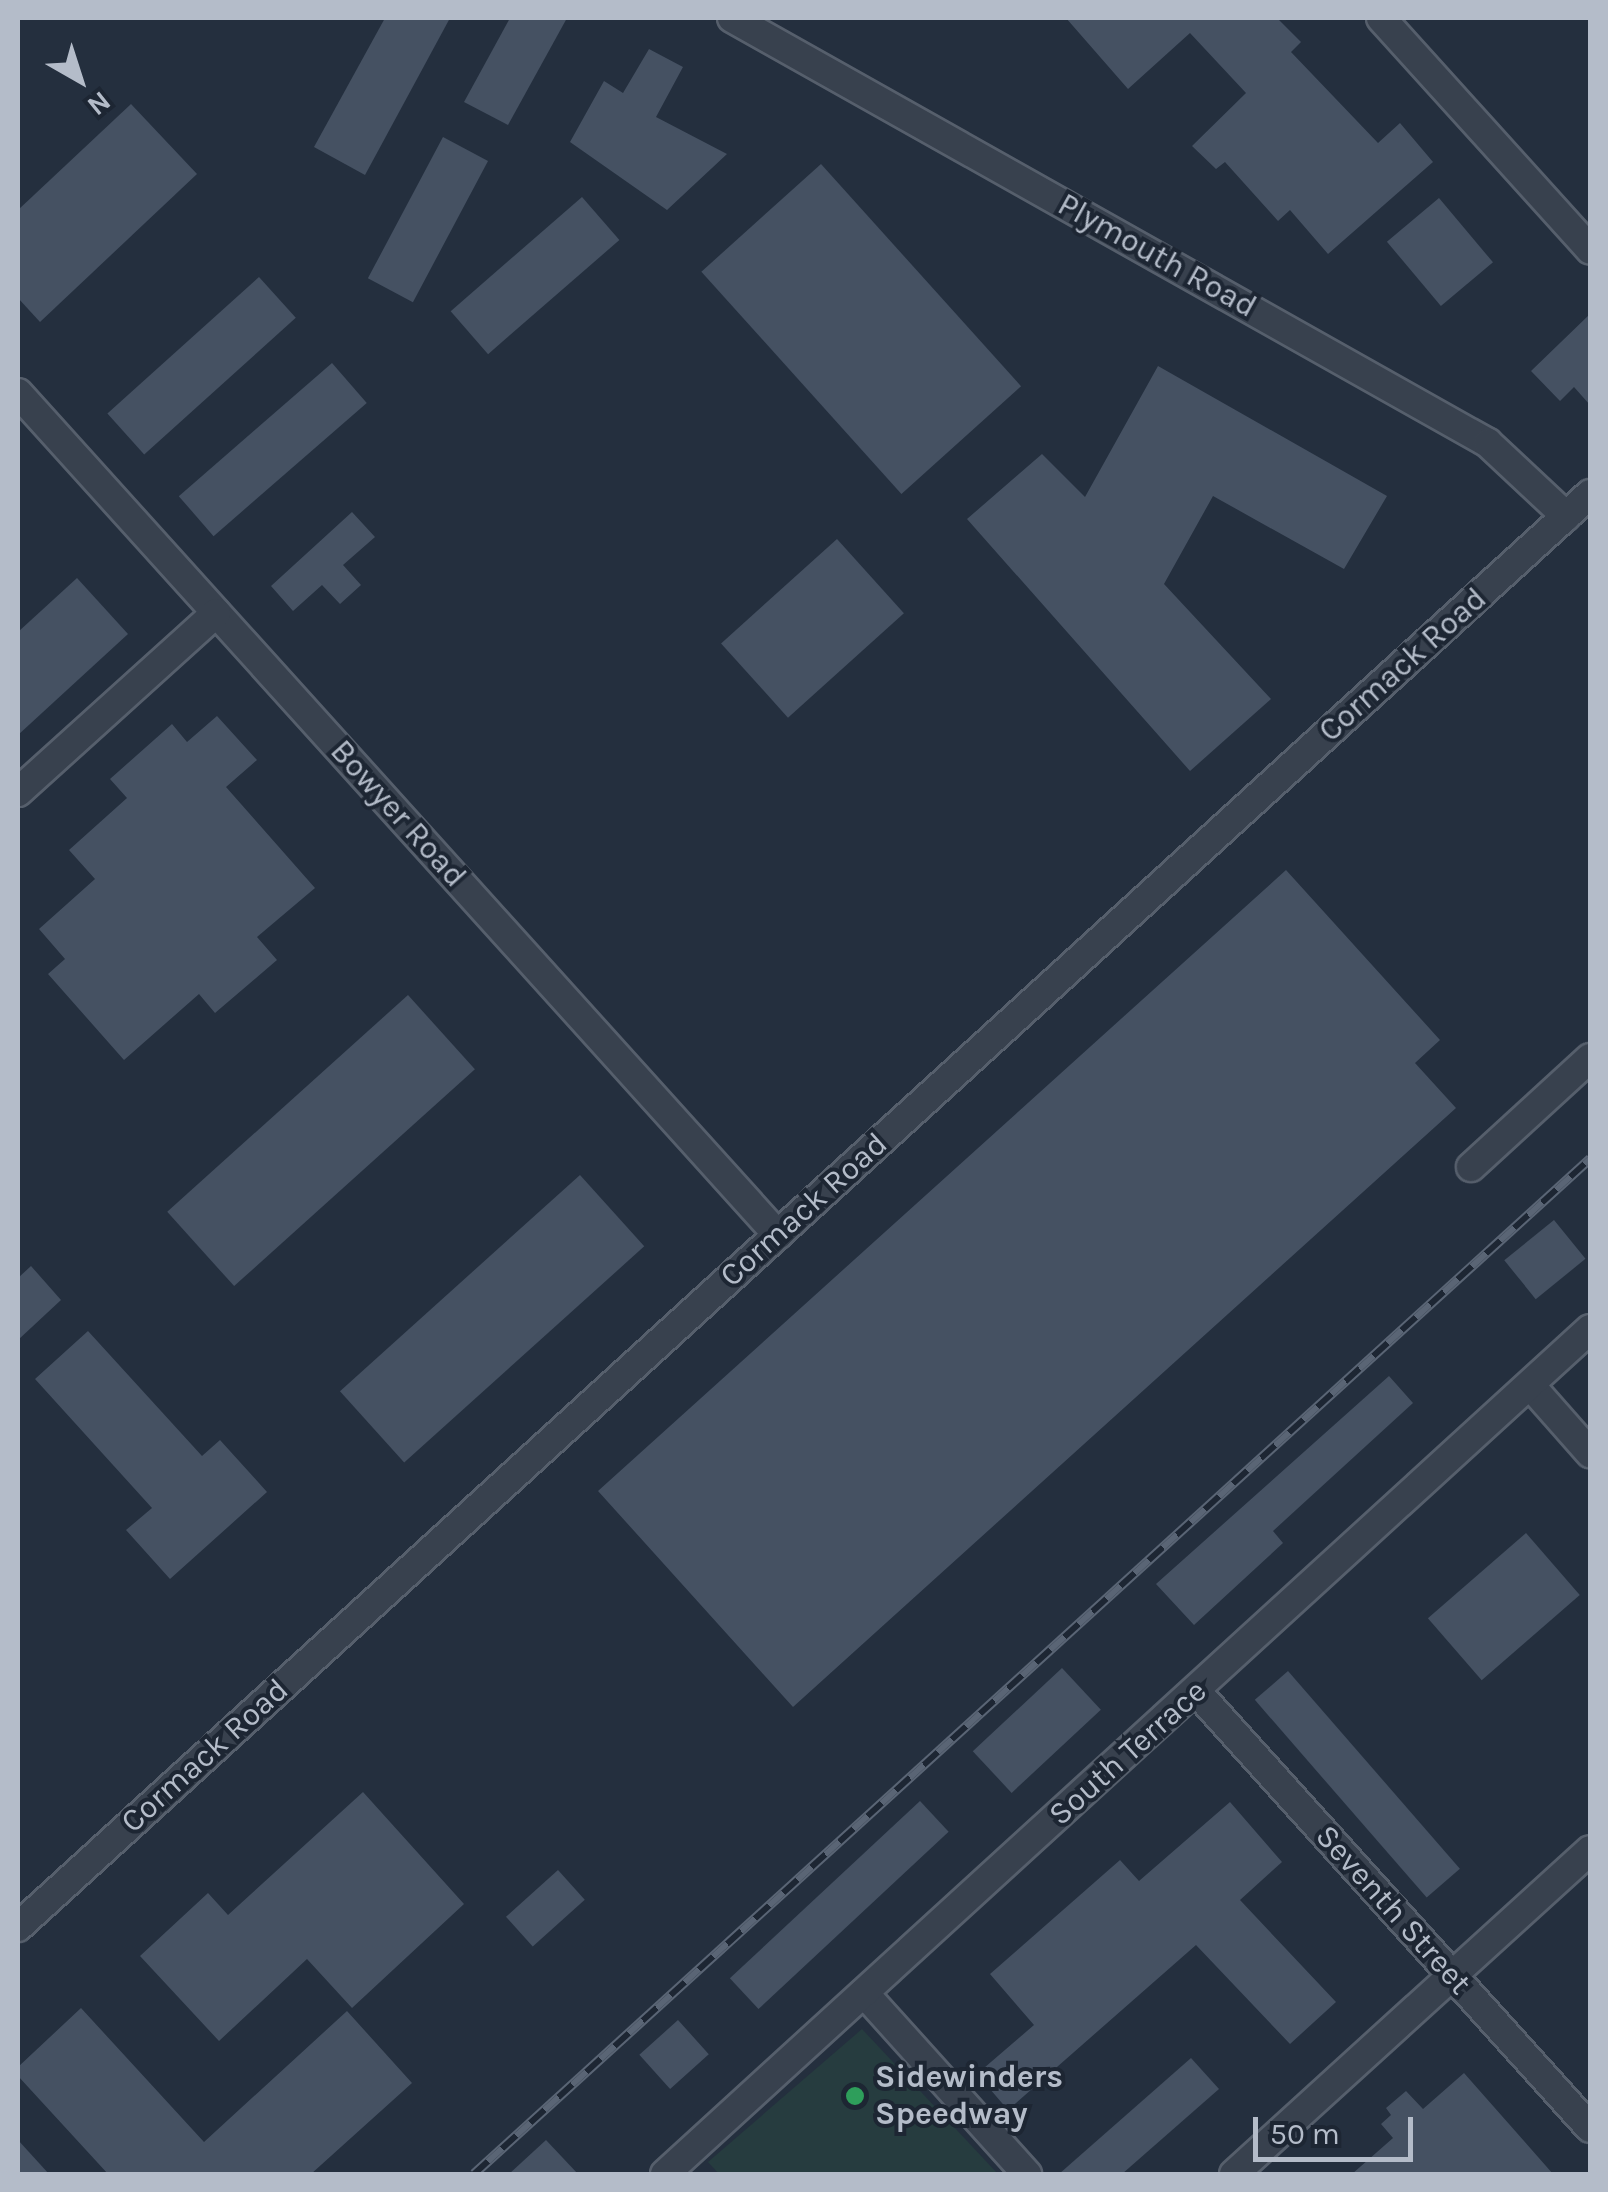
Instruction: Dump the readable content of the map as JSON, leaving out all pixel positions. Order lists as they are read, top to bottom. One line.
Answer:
{"streets":{"street":["Plymouth Road","Cormack Road","Bowyer Road","South Terrace","Seventh Street"]},"crossings":[["Plymouth Road","Cormack Road"],["Cormack Road","Bowyer Road"],["South Terrace","Seventh Street"]],"places":["Sidewinders Speedway"],"scale_bar":"50 m","north":"bottom right"}
